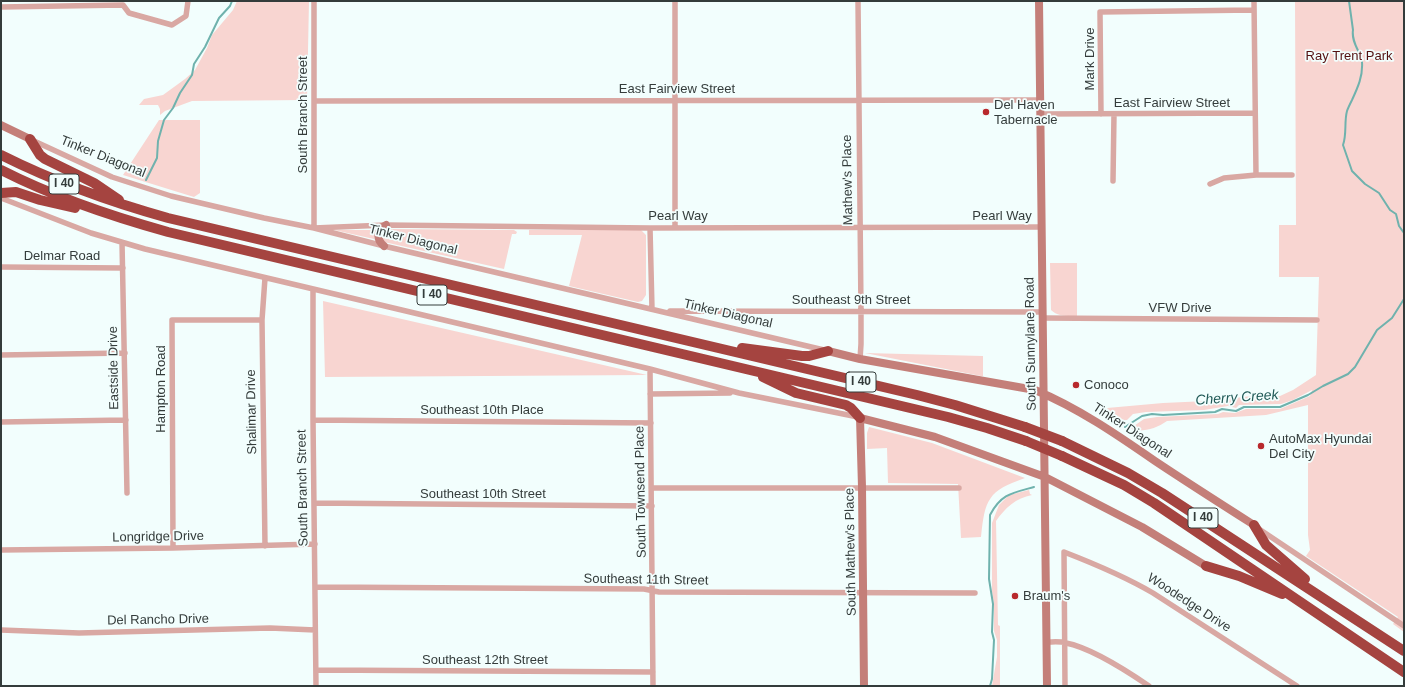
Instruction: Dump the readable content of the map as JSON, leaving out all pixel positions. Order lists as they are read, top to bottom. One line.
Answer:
{"streets":{"highway":["I 40"],"street":["Mark Drive","East Fairview Street","South Branch Street","Tinker Diagonal","Mathew's Place","Pearl Way","Delmar Road","Southeast 9th Street","VFW Drive","South Sunnylane Road","Eastside Drive","Hampton Road","Southeast 10th Place","Shalimar Drive","South Townsend Place","Southeast 10th Street","Longridge Drive","South Mathew's Place","Southeast 11th Street","Woodedge Drive","Del Rancho Drive","Southeast 12th Street"]},"crossings":[["Mark Drive","East Fairview Street"],["East Fairview Street","South Branch Street"],["East Fairview Street","Mathew's Place"],["East Fairview Street","South Sunnylane Road"],["South Branch Street","Tinker Diagonal"],["South Branch Street","Pearl Way"],["South Branch Street","Southeast 10th Place"],["South Branch Street","Southeast 10th Street"],["South Branch Street","Longridge Drive"],["South Branch Street","Southeast 11th Street"],["South Branch Street","Del Rancho Drive"],["South Branch Street","Southeast 12th Street"],["Tinker Diagonal","Mathew's Place"],["Tinker Diagonal","Pearl Way"],["Tinker Diagonal","Southeast 9th Street"],["Tinker Diagonal","South Sunnylane Road"],["Mathew's Place","Pearl Way"],["Mathew's Place","Southeast 9th Street"],["Pearl Way","South Sunnylane Road"],["Delmar Road","Eastside Drive"],["Southeast 9th Street","VFW Drive"],["Southeast 9th Street","South Sunnylane Road"],["VFW Drive","South Sunnylane Road"],["Hampton Road","Shalimar Drive"],["Hampton Road","Longridge Drive"],["Southeast 10th Place","South Townsend Place"],["Shalimar Drive","Longridge Drive"],["South Townsend Place","Southeast 10th Street"],["South Townsend Place","Southeast 11th Street"],["South Townsend Place","Southeast 12th Street"],["South Mathew's Place","Southeast 11th Street"]],"water":["Cherry Creek"],"parks":["Ray Trent Park"],"places":["Del Haven Tabernacle","Conoco","AutoMax Hyundai Del City","Braum's"]}
